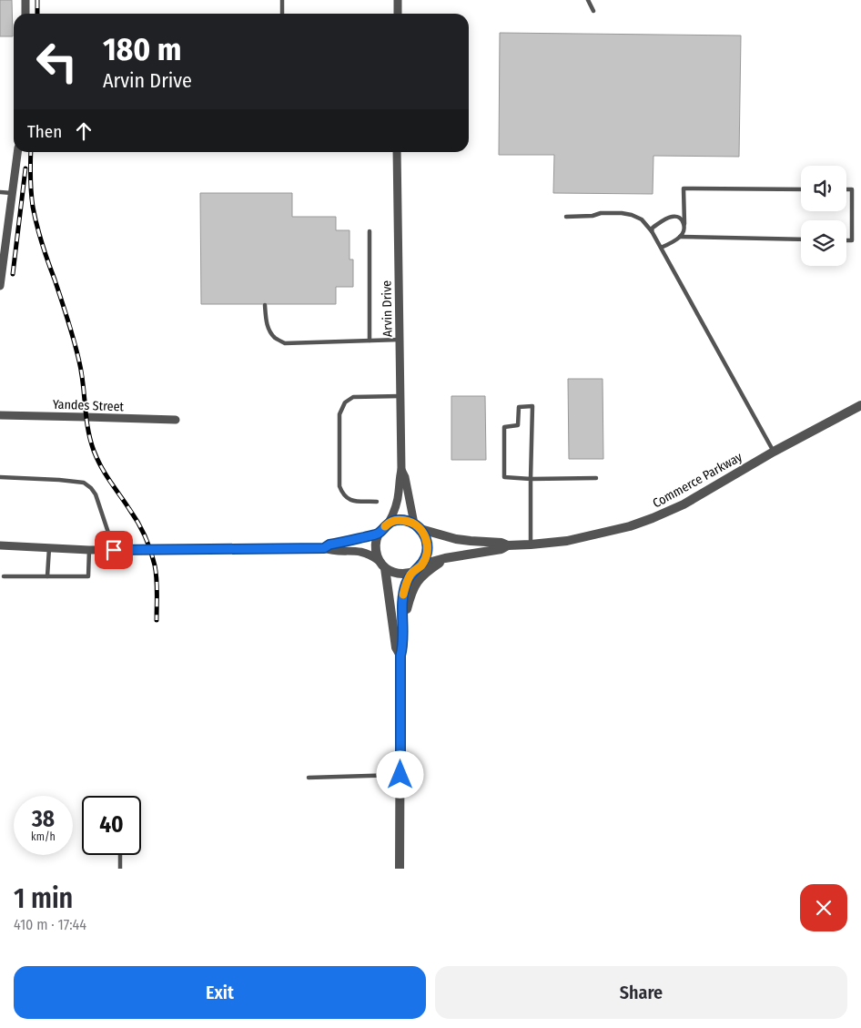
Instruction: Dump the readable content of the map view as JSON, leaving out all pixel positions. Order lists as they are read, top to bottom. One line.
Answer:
{"streets":{"street":["Arvin Drive","Yandes Street","Commerce Parkway"]},"crossings":[["Arvin Drive","Commerce Parkway"]],"page":{"turn":["180 m","Arvin Drive"],"then":"Then","speed":"38 km/h","limit":"40","heading":["1 min","410 m · 17:44"],"buttons":["Exit","Share"]}}
